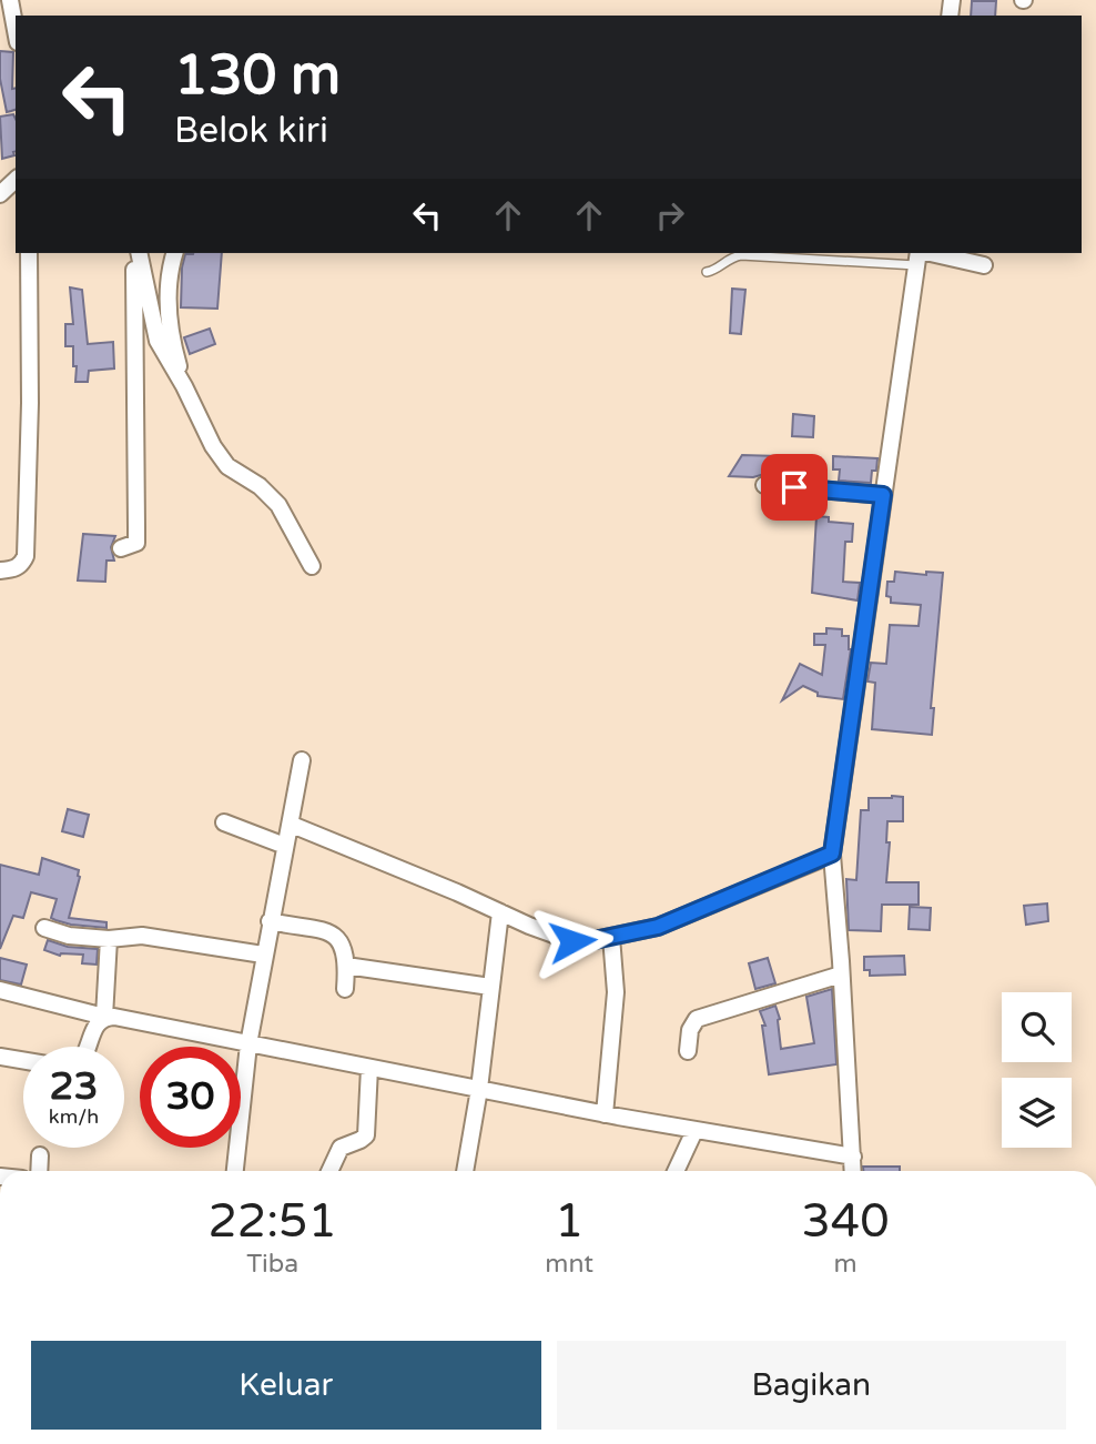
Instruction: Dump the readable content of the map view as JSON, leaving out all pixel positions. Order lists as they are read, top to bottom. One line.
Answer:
{"page":{"turn":["130 m","Belok kiri"],"speed":"23 km/h","limit":"30","eta":["22:51","Tiba","1","mnt","340","m"],"buttons":["Keluar","Bagikan"]}}
